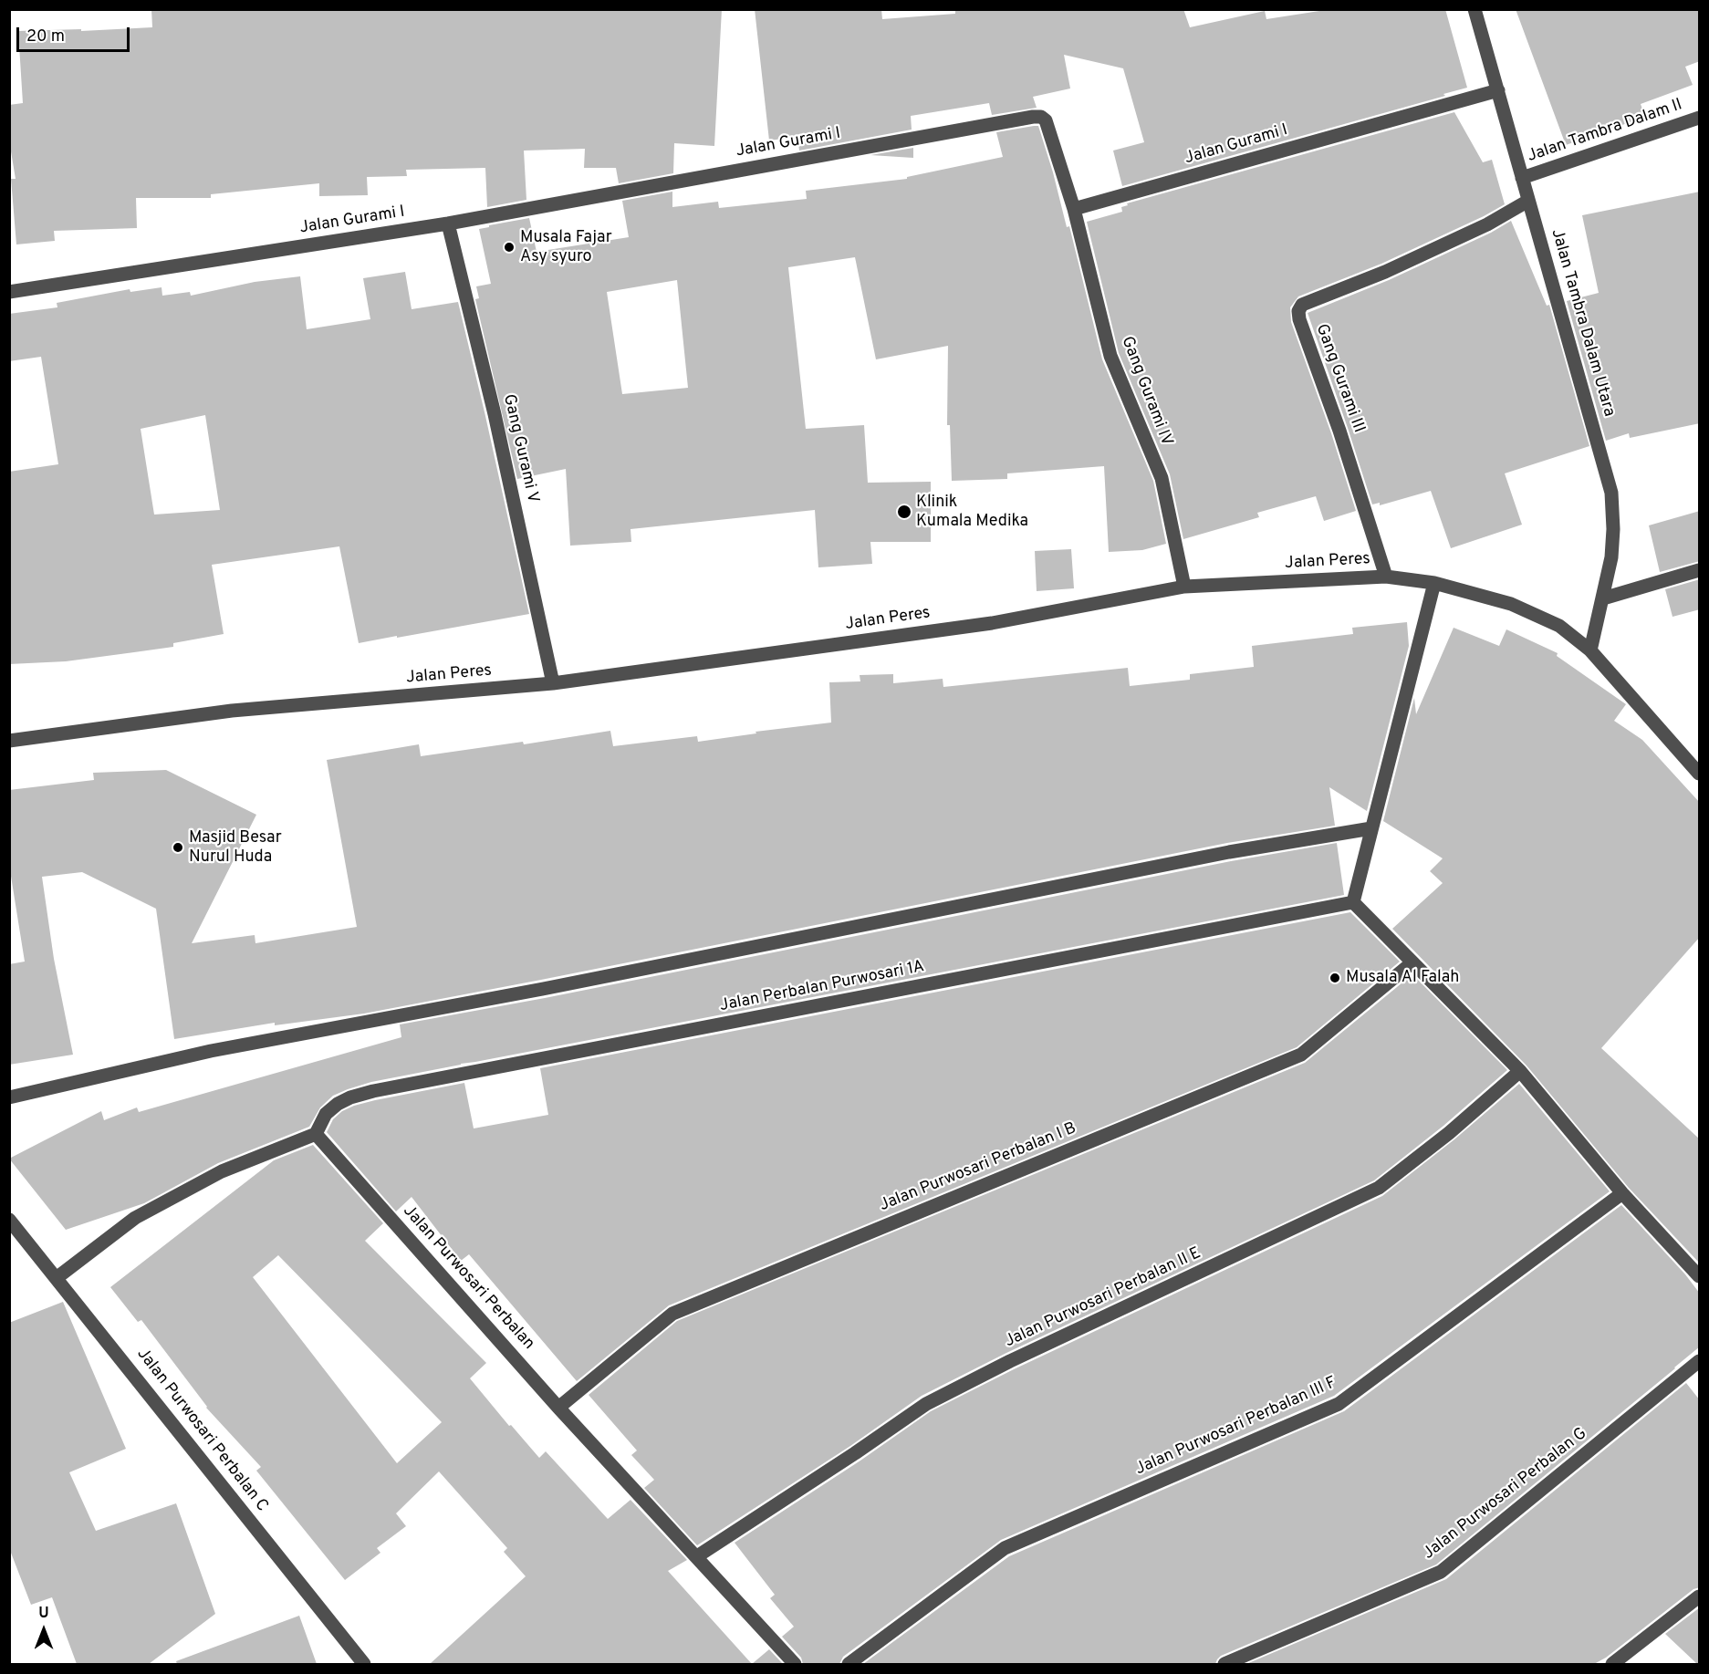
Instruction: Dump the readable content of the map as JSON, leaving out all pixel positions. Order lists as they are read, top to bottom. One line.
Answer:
{"streets":{"street":["Jalan Tambra Dalam II","Jalan Gurami I","Jalan Tambra Dalam Utara","Gang Gurami III","Gang Gurami IV","Gang Gurami V","Jalan Peres","Jalan Perbalan Purwosari 1A","Jalan Purwosari Perbalan I B","Jalan Purwosari Perbalan","Jalan Purwosari Perbalan II E","Jalan Purwosari Perbalan III F","Jalan Purwosari Perbalan C","Jalan Purwosari Perbalan G"]},"crossings":[["Jalan Tambra Dalam II","Jalan Tambra Dalam Utara"],["Jalan Gurami I","Jalan Tambra Dalam Utara"],["Jalan Gurami I","Gang Gurami IV"],["Jalan Gurami I","Gang Gurami V"],["Jalan Tambra Dalam Utara","Gang Gurami III"],["Jalan Tambra Dalam Utara","Jalan Peres"],["Gang Gurami III","Jalan Peres"],["Gang Gurami IV","Jalan Peres"],["Gang Gurami V","Jalan Peres"],["Jalan Perbalan Purwosari 1A","Jalan Purwosari Perbalan"],["Jalan Purwosari Perbalan I B","Jalan Purwosari Perbalan"],["Jalan Purwosari Perbalan","Jalan Purwosari Perbalan II E"]],"places":["Musala Fajar Asy syuro","Klinik Kumala Medika","Masjid Besar Nurul Huda","Musala Al Falah"],"scale_bar":"20 m","north":"top"}
